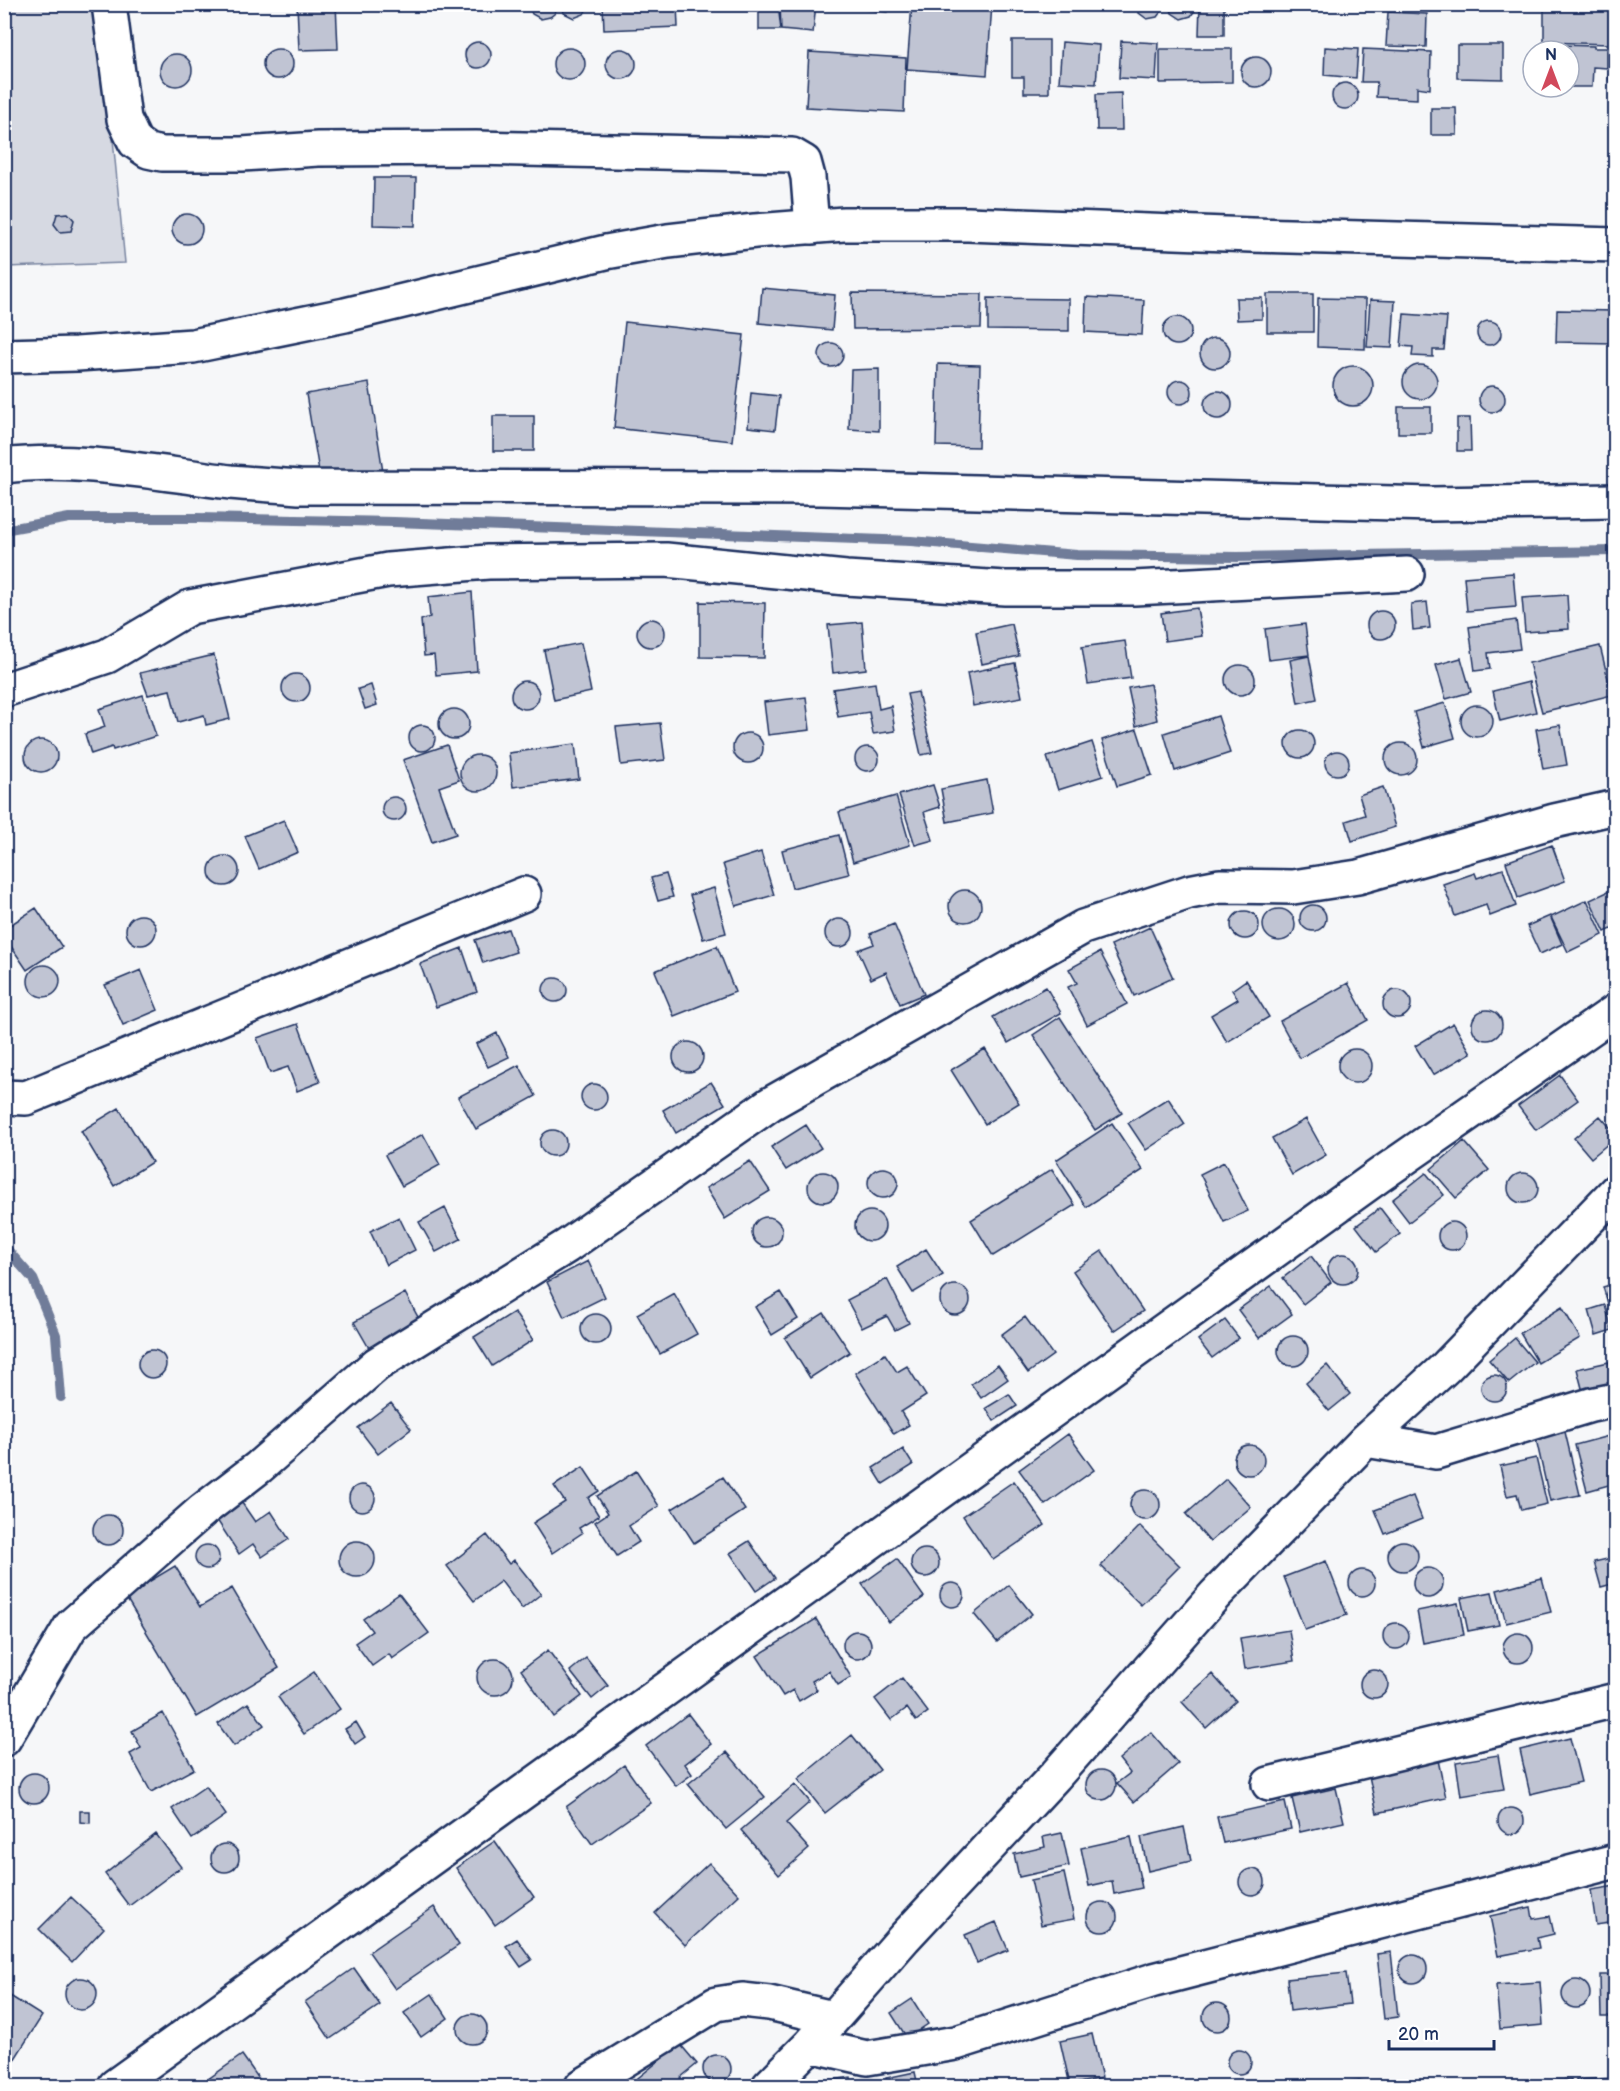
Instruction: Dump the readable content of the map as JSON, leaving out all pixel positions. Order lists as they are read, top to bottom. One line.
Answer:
{"scale_bar":"20 m","north":"top"}
